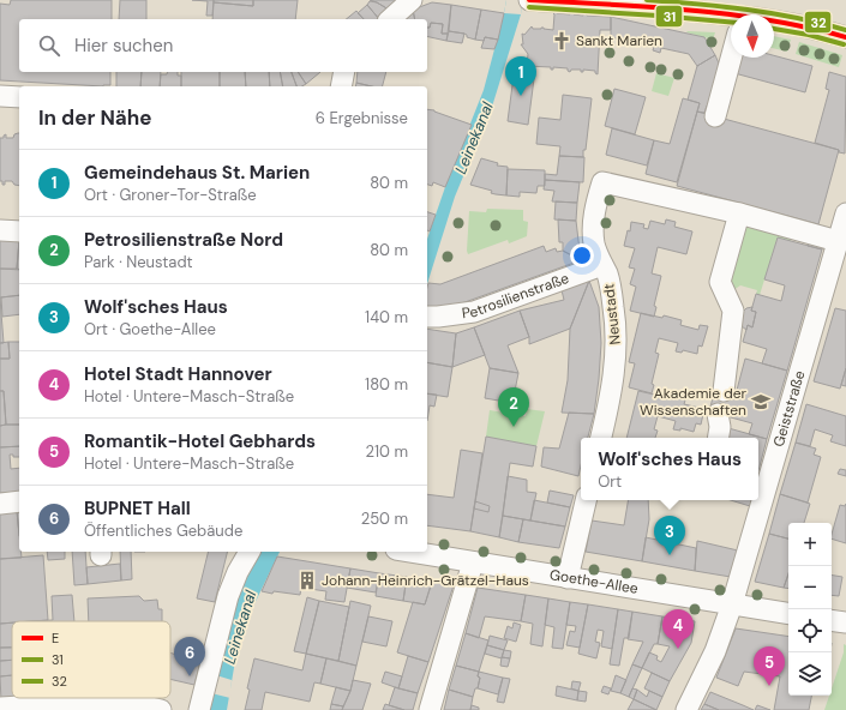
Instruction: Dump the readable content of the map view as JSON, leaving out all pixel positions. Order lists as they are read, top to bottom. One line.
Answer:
{"streets":{"street":["Petrosilienstraße","Neustadt","Geiststraße","Goethe-Allee"]},"crossings":[["Petrosilienstraße","Neustadt"],["Geiststraße","Goethe-Allee"]],"water":["Leinekanal"],"places":{"church":["Sankt Marien"],"school or university":["Akademie der Wissenschaften"],"building":["Johann-Heinrich-Grätzel-Haus"]},"lines":["transit line E","transit line 32","transit line 31"],"legend":["E","31","32"],"north":"bottom","page":{"search":"Hier suchen","pins":["1","2","3","4","6","5"],"heading":["In der Nähe","6 Ergebnisse"],"list":[{"mark":"1","name":"Gemeindehaus St. Marien","note":"Ort · Groner-Tor-Straße","value":"80 m"},{"mark":"2","name":"Petrosilienstraße Nord","note":"Park · Neustadt","value":"80 m"},{"mark":"3","name":"Wolf'sches Haus","note":"Ort · Goethe-Allee","value":"140 m"},{"mark":"4","name":"Hotel Stadt Hannover","note":"Hotel · Untere-Masch-Straße","value":"180 m"},{"mark":"5","name":"Romantik-Hotel Gebhards","note":"Hotel · Untere-Masch-Straße","value":"210 m"},{"mark":"6","name":"BUPNET Hall","note":"Öffentliches Gebäude","value":"250 m"}],"popup":["Wolf'sches Haus","Ort"],"map_buttons":["+","−"]}}
